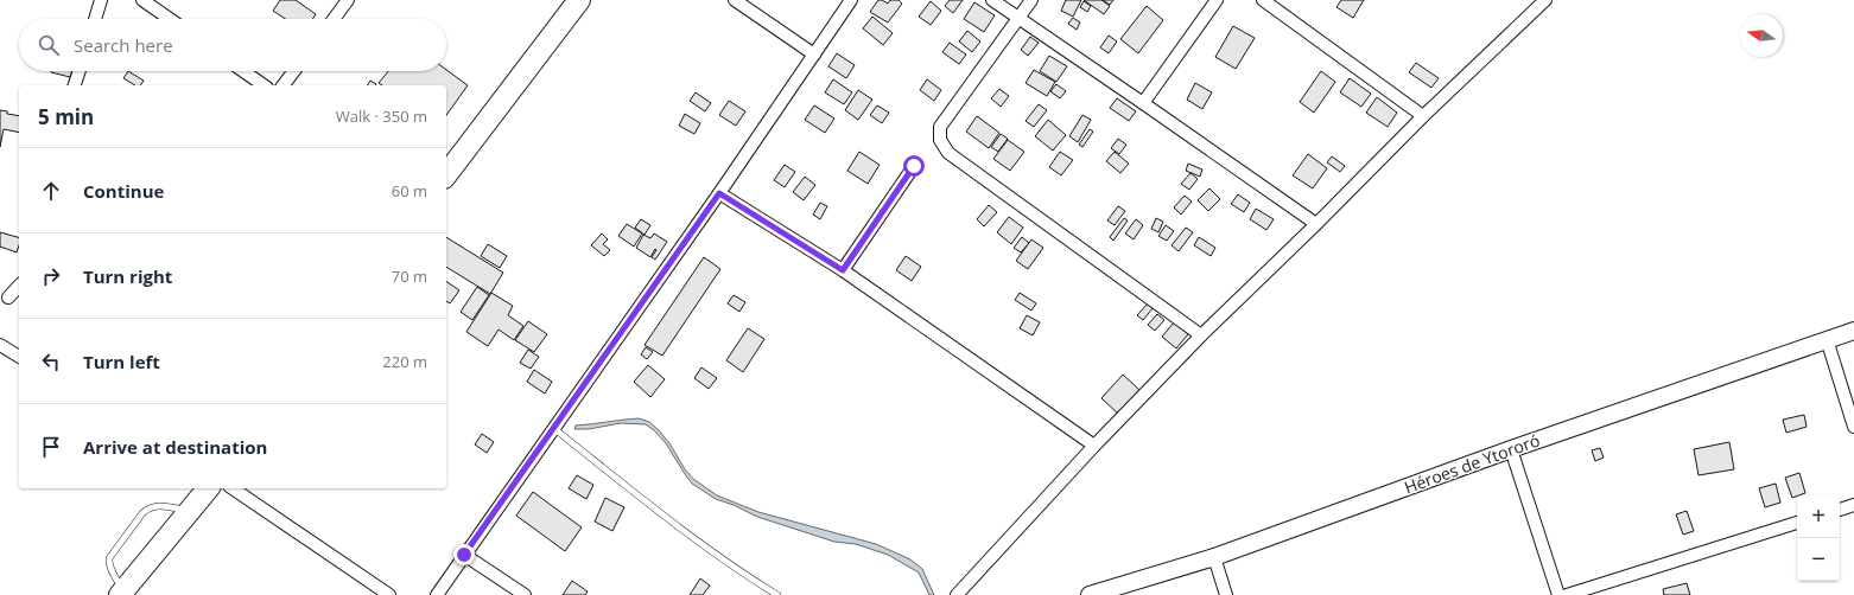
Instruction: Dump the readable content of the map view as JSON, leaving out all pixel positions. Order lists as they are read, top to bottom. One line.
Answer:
{"streets":{"main road":["Héroes de Ytororó"]},"north":"left","page":{"search":"Search here","heading":["5 min","Walk · 350 m"],"list":[["Continue","60 m"],["Turn right","70 m"],["Turn left","220 m"],"Arrive at destination"],"map_buttons":["+","−"]}}
